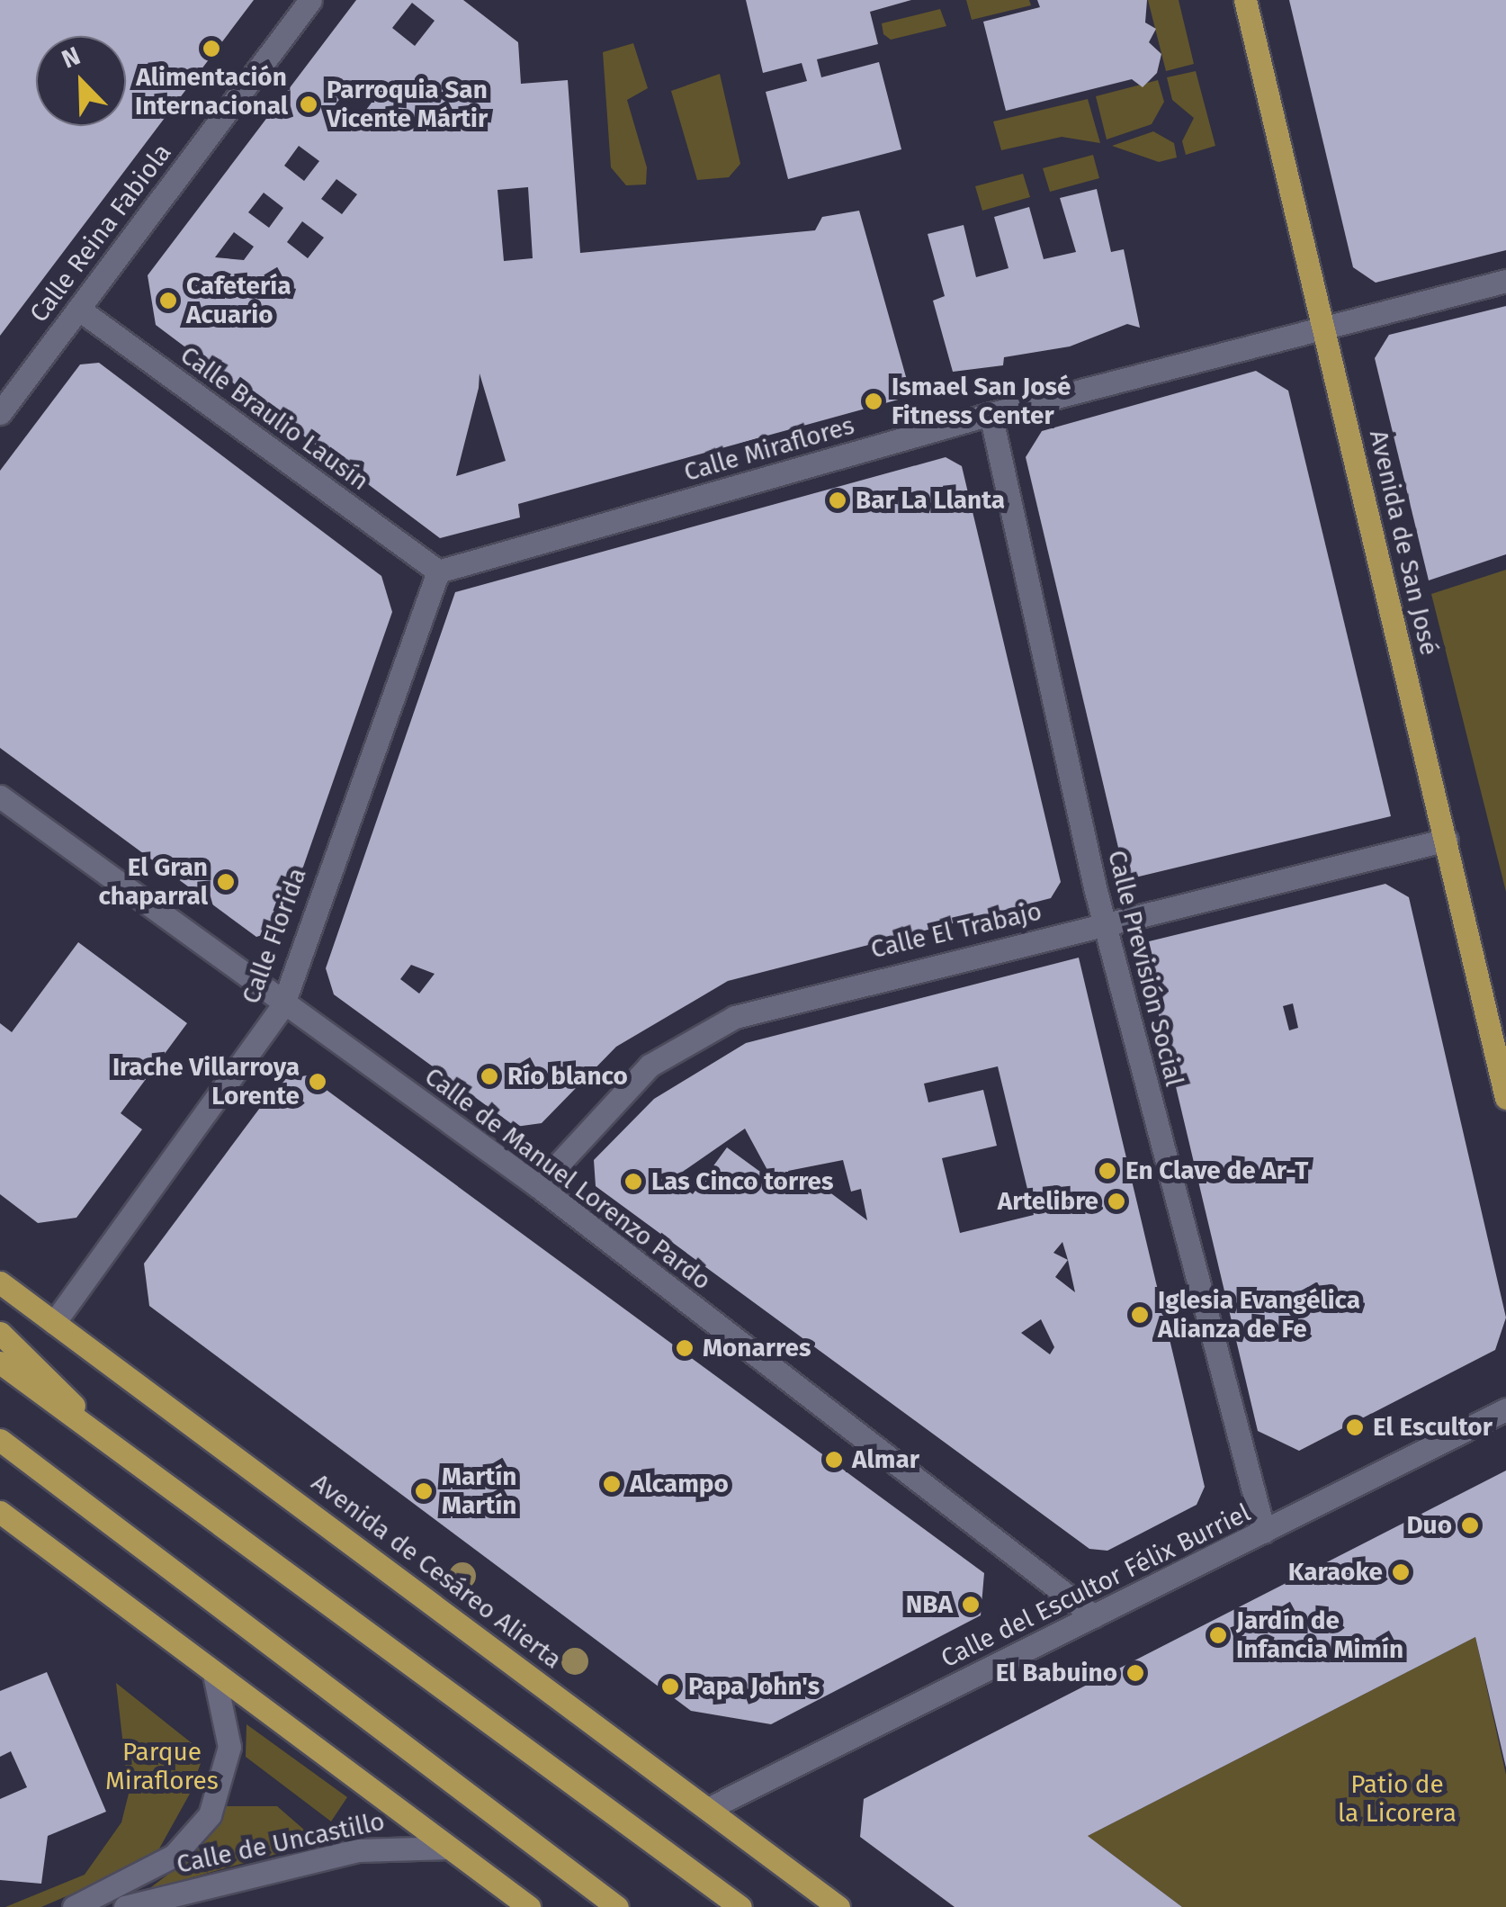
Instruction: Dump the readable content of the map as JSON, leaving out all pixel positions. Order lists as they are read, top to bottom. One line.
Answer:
{"streets":{"main road":["Avenida de San José","Avenida de Cesáreo Alierta"],"street":["Calle Reina Fabiola","Calle Braulio Lausín","Calle Miraflores","Calle El Trabajo","Calle Florida","Calle Previsión Social","Calle de Manuel Lorenzo Pardo","Calle del Escultor Félix Burriel","Calle de Uncastillo"]},"crossings":[["Calle Reina Fabiola","Calle Braulio Lausín"],["Calle Braulio Lausín","Calle Miraflores"],["Calle Braulio Lausín","Calle Florida"],["Calle Miraflores","Avenida de San José"],["Calle Miraflores","Calle Florida"],["Calle Miraflores","Calle Previsión Social"],["Avenida de San José","Calle El Trabajo"],["Calle El Trabajo","Calle Previsión Social"],["Calle El Trabajo","Calle de Manuel Lorenzo Pardo"],["Calle Florida","Calle de Manuel Lorenzo Pardo"],["Calle Florida","Avenida de Cesáreo Alierta"],["Calle Previsión Social","Calle del Escultor Félix Burriel"],["Calle de Manuel Lorenzo Pardo","Calle del Escultor Félix Burriel"],["Avenida de Cesáreo Alierta","Calle del Escultor Félix Burriel"]],"parks":["Parque Miraflores","Patio de la Licorera"],"places":["Alimentación Internacional","Parroquia San Vicente Mártir","Cafetería Acuario","Ismael San José Fitness Center","Bar La Llanta","El Gran chaparral","Río blanco","Irache Villarroya Lorente","En Clave de Ar-T","Las Cinco torres","Artelibre","Iglesia Evangélica Alianza de Fe","Monarres","El Escultor","Almar","Alcampo","Martín Martín","Duo","Karaoke","NBA","Jardín de Infancia Mimín","El Babuino","Papa John's"],"north":"top left"}
